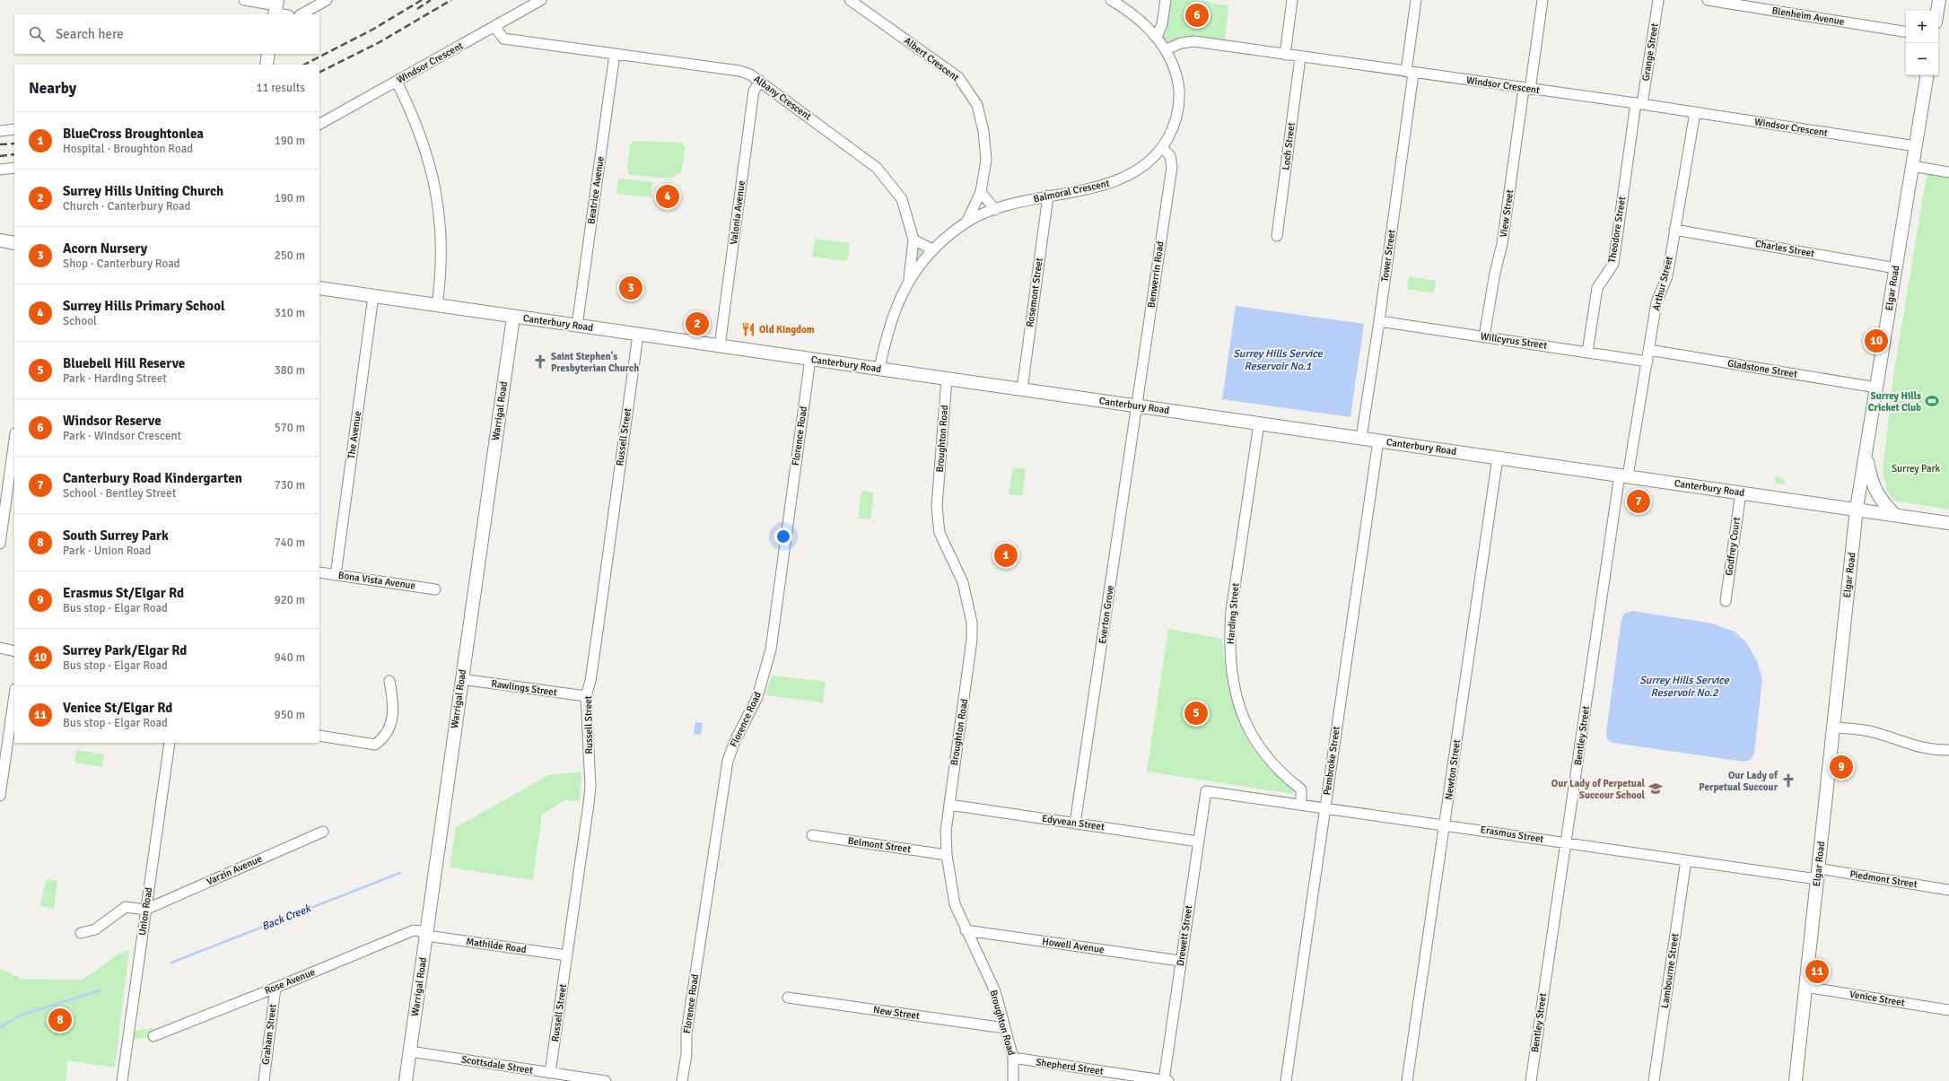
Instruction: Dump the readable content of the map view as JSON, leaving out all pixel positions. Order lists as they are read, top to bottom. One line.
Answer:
{"streets":{"main road":["Elgar Road","Canterbury Road","Warrigal Road"],"street":["Blenheim Avenue","Grange Street","Albert Crescent","Windsor Crescent","Albany Crescent","Loch Street","Beatrice Avenue","Balmoral Crescent","Valonia Avenue","View Street","Theodore Street","Charles Street","Tower Street","Benwerrin Road","Arthur Street","Rosemont Street","Willcyrus Street","Gladstone Street","The Avenue","Florence Road","Russell Street","Broughton Road","Godfrey Court","Bona Vista Avenue","Harding Street","Everton Grove","Rawlings Street","Bentley Street","Pembroke Street","Newton Street","Edyvean Street","Erasmus Street","Belmont Street","Varzin Avenue","Piedmont Street","Union Road","Drewett Street","Mathilde Road","Howell Avenue","Lambourne Street","Rose Avenue","Venice Street","New Street","Graham Street","Scottsdale Street","Shepherd Street"]},"crossings":[["Grange Street","Windsor Crescent"],["Grange Street","Theodore Street"],["Albert Crescent","Balmoral Crescent"],["Windsor Crescent","Albany Crescent"],["Windsor Crescent","Loch Street"],["Windsor Crescent","Balmoral Crescent"],["Windsor Crescent","View Street"],["Windsor Crescent","Theodore Street"],["Windsor Crescent","Tower Street"],["Windsor Crescent","Arthur Street"],["Windsor Crescent","Elgar Road"],["Albany Crescent","Beatrice Avenue"],["Albany Crescent","Balmoral Crescent"],["Albany Crescent","Valonia Avenue"],["Beatrice Avenue","Canterbury Road"],["Balmoral Crescent","Benwerrin Road"],["Balmoral Crescent","Rosemont Street"],["Balmoral Crescent","Canterbury Road"],["Valonia Avenue","Canterbury Road"],["View Street","Willcyrus Street"],["Theodore Street","Willcyrus Street"],["Charles Street","Arthur Street"],["Charles Street","Elgar Road"],["Tower Street","Canterbury Road"],["Tower Street","Willcyrus Street"],["Benwerrin Road","Canterbury Road"],["Benwerrin Road","Everton Grove"],["Arthur Street","Canterbury Road"],["Arthur Street","Willcyrus Street"],["Arthur Street","Gladstone Street"],["Arthur Street","Bentley Street"],["Elgar Road","Canterbury Road"],["Elgar Road","Gladstone Street"],["Elgar Road","Erasmus Street"],["Elgar Road","Piedmont Street"],["Elgar Road","Venice Street"],["Rosemont Street","Canterbury Road"],["Canterbury Road","Warrigal Road"],["Canterbury Road","The Avenue"],["Canterbury Road","Florence Road"],["Canterbury Road","Russell Street"],["Canterbury Road","Broughton Road"],["Canterbury Road","Godfrey Court"],["Canterbury Road","Harding Street"],["Canterbury Road","Everton Grove"],["Canterbury Road","Bentley Street"],["Canterbury Road","Pembroke Street"],["Canterbury Road","Newton Street"],["Warrigal Road","Rawlings Street"],["Warrigal Road","Mathilde Road"],["Warrigal Road","Rose Avenue"],["Warrigal Road","Scottsdale Street"],["The Avenue","Bona Vista Avenue"],["Russell Street","Rawlings Street"],["Russell Street","Mathilde Road"],["Russell Street","Scottsdale Street"],["Broughton Road","Edyvean Street"],["Broughton Road","Belmont Street"],["Broughton Road","Howell Avenue"],["Broughton Road","New Street"],["Broughton Road","Shepherd Street"],["Harding Street","Erasmus Street"],["Everton Grove","Edyvean Street"],["Bentley Street","Erasmus Street"],["Pembroke Street","Erasmus Street"],["Newton Street","Erasmus Street"],["Edyvean Street","Drewett Street"],["Erasmus Street","Piedmont Street"],["Erasmus Street","Drewett Street"],["Erasmus Street","Lambourne Street"],["Varzin Avenue","Union Road"],["Drewett Street","Howell Avenue"],["Drewett Street","Shepherd Street"],["Mathilde Road","Rose Avenue"],["Rose Avenue","Graham Street"]],"water":["Surrey Hills Service Reservoir No.1","Surrey Hills Service Reservoir No.2","Back Creek"],"parks":["Surrey Park"],"places":{"restaurant":["Old Kingdom"],"church":["Saint Stephen's Presbyterian Church","Our Lady of Perpetual Succour"],"sports":["Surrey Hills Cricket Club"],"school or university":["Our Lady of Perpetual Succour School"]},"page":{"pins":["6","4","3","2","10","7","1","5","9","11","8"],"map_buttons":["+","−"],"search":"Search here","heading":["Nearby","11 results"],"list":[{"mark":"1","name":"BlueCross Broughtonlea","note":"Hospital · Broughton Road","value":"190 m"},{"mark":"2","name":"Surrey Hills Uniting Church","note":"Church · Canterbury Road","value":"190 m"},{"mark":"3","name":"Acorn Nursery","note":"Shop · Canterbury Road","value":"250 m"},{"mark":"4","name":"Surrey Hills Primary School","note":"School","value":"310 m"},{"mark":"5","name":"Bluebell Hill Reserve","note":"Park · Harding Street","value":"380 m"},{"mark":"6","name":"Windsor Reserve","note":"Park · Windsor Crescent","value":"570 m"},{"mark":"7","name":"Canterbury Road Kindergarten","note":"School · Bentley Street","value":"730 m"},{"mark":"8","name":"South Surrey Park","note":"Park · Union Road","value":"740 m"},{"mark":"9","name":"Erasmus St/Elgar Rd","note":"Bus stop · Elgar Road","value":"920 m"},{"mark":"10","name":"Surrey Park/Elgar Rd","note":"Bus stop · Elgar Road","value":"940 m"},{"mark":"11","name":"Venice St/Elgar Rd","note":"Bus stop · Elgar Road","value":"950 m"}]}}
